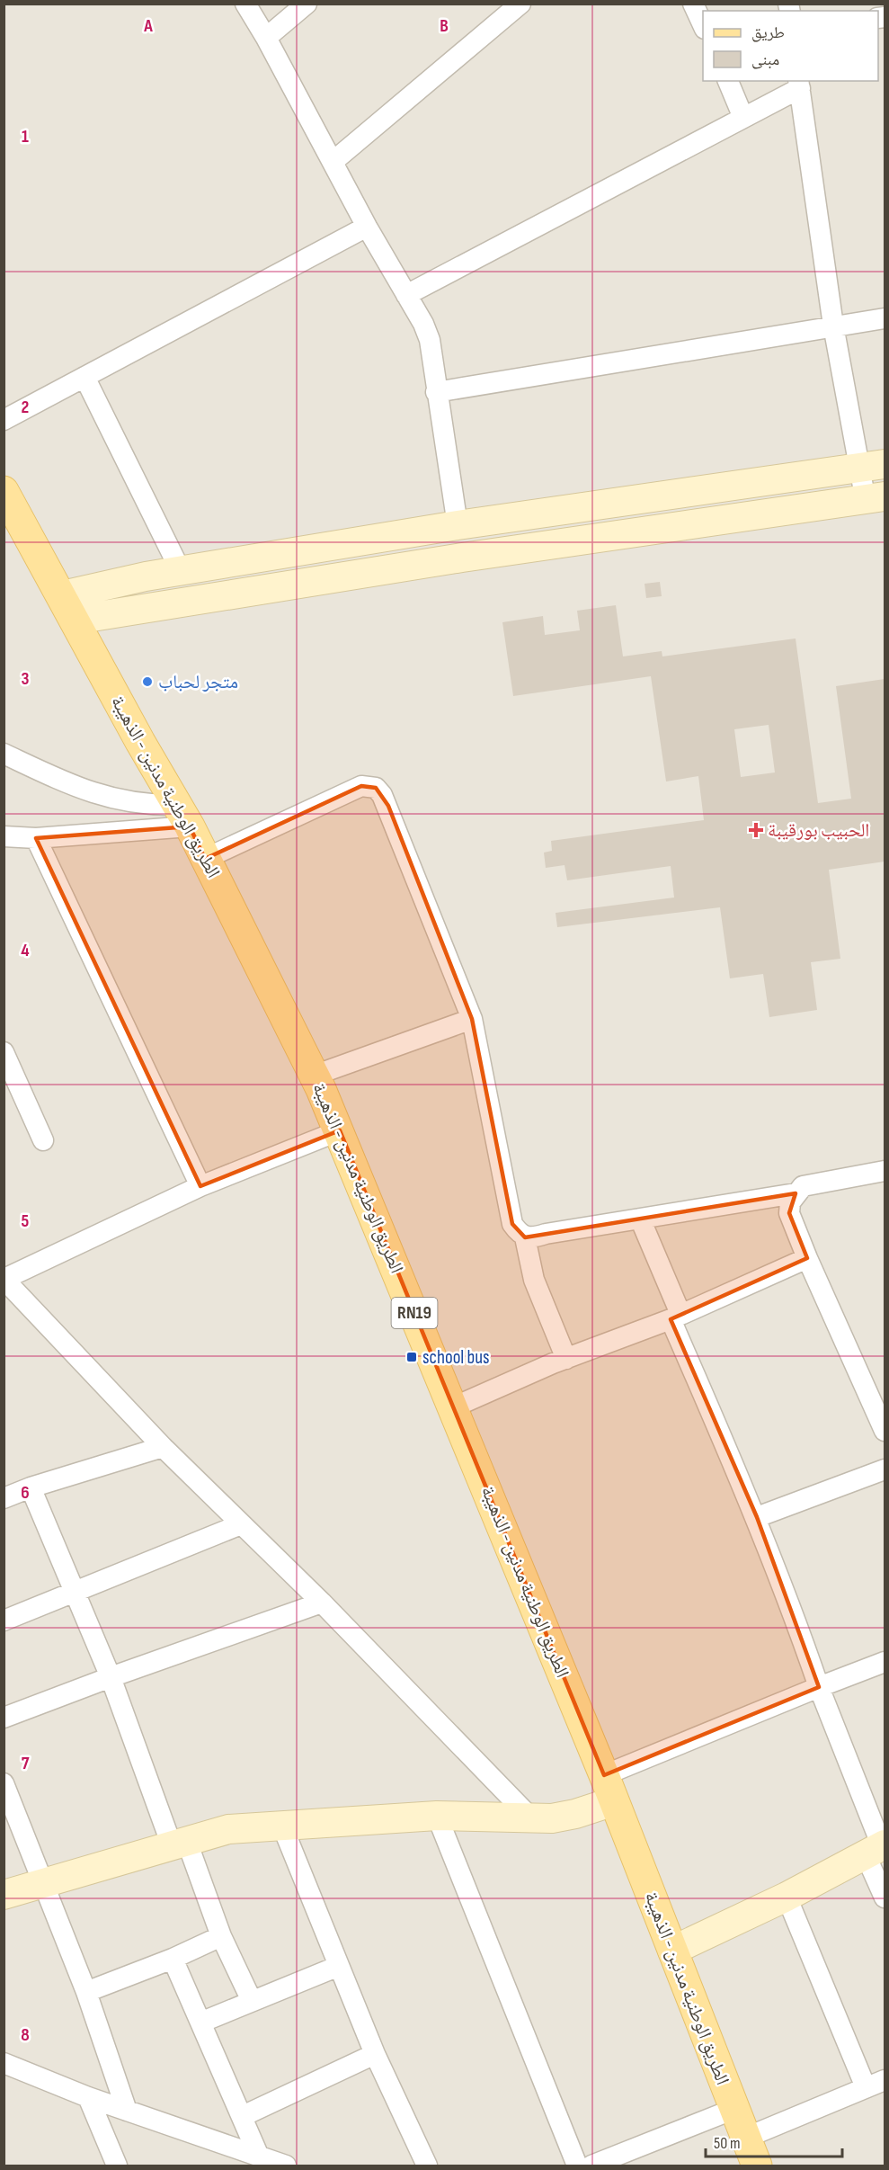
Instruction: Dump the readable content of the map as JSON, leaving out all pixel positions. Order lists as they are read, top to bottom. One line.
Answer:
{"streets":{"main road":["الطريق الوطنية مدنين - الذهيبة","RN19"]},"places":{"other":["متجر لحباب"],"health":["الحبيب بورقيبة"],"transit":["school bus"]},"legend":["طريق","مبنى"],"scale_bar":"50 m","grid":{"columns":["A","B"],"rows":["1","2","3","4","5","6","7","8"]}}
